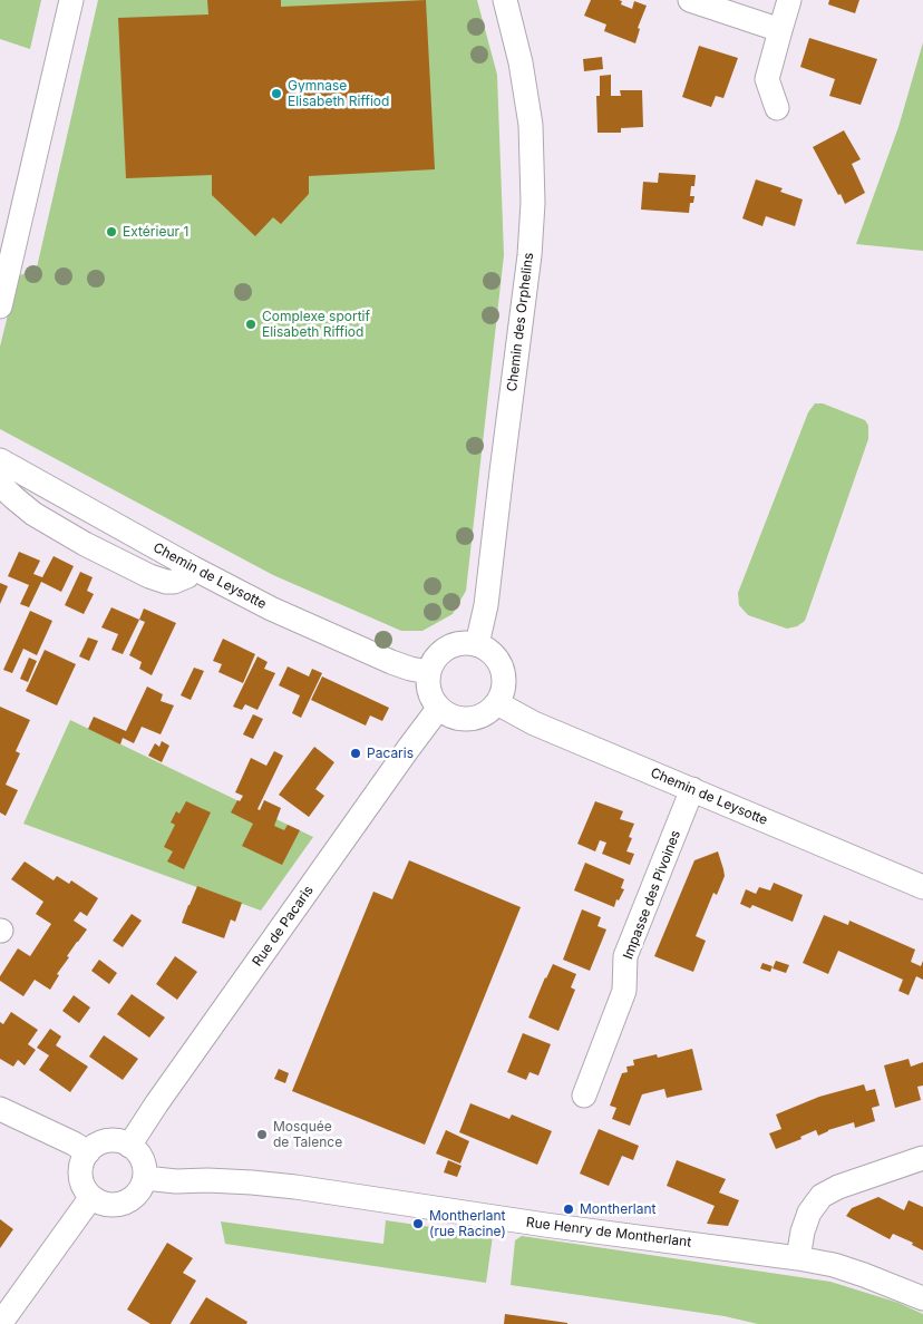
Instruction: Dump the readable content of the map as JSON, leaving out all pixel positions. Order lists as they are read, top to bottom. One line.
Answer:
{"streets":{"street":["Chemin des Orphelins","Chemin de Leysotte","Impasse des Pivoines","Rue de Pacaris","Rue Henry de Montherlant"]},"crossings":[["Chemin des Orphelins","Chemin de Leysotte"],["Chemin des Orphelins","Rue de Pacaris"],["Chemin de Leysotte","Impasse des Pivoines"],["Chemin de Leysotte","Rue de Pacaris"],["Rue de Pacaris","Rue Henry de Montherlant"]],"places":["Gymnase Elisabeth Riffiod","Extérieur 1","Complexe sportif Elisabeth Riffiod","Pacaris","Mosquée de Talence","Montherlant","Montherlant (rue Racine)"]}
